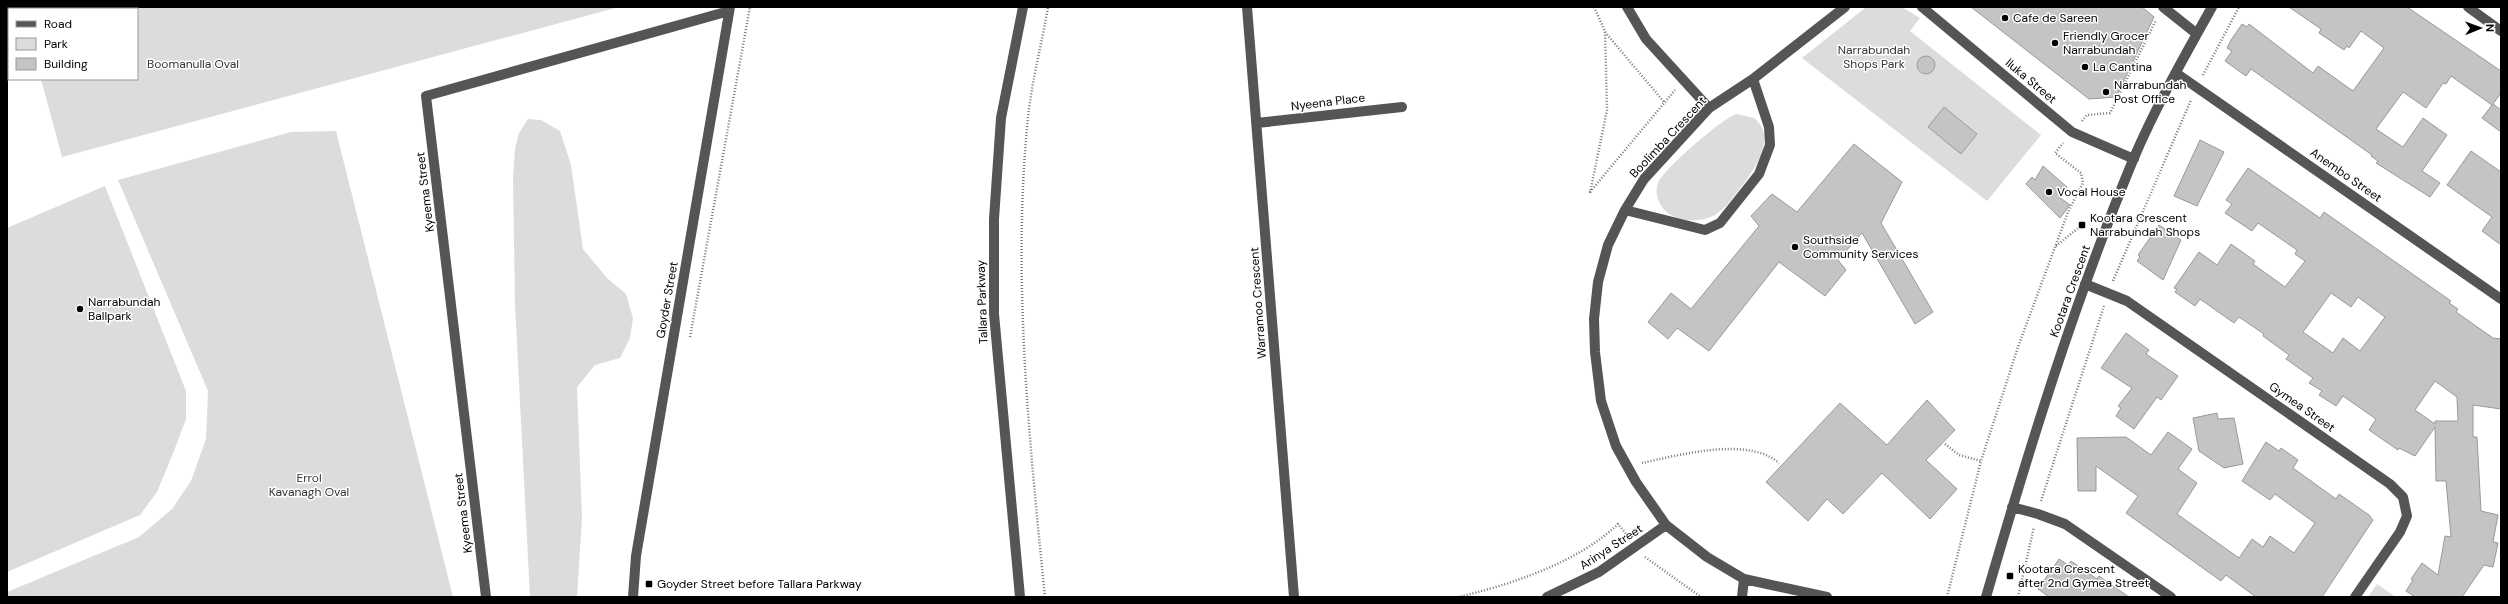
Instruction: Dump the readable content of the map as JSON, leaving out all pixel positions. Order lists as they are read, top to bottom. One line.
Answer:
{"streets":{"street":["Iluka Street","Nyeena Place","Boolimba Crescent","Anembo Street","Kyeema Street","Kootara Crescent","Goyder Street","Tallara Parkway","Warramoo Crescent","Gymea Street","Arinya Street"]},"crossings":[["Iluka Street","Kootara Crescent"],["Nyeena Place","Warramoo Crescent"],["Boolimba Crescent","Arinya Street"],["Anembo Street","Kootara Crescent"],["Kyeema Street","Goyder Street"],["Kootara Crescent","Gymea Street"]],"parks":["Narrabundah Shops Park","Boomanulla Oval","Errol Kavanagh Oval"],"places":{"other":["Cafe de Sareen","Friendly Grocer Narrabundah","La Cantina","Narrabundah Post Office","Vocal House","Southside Community Services","Narrabundah Ballpark"],"transit":["Kootara Crescent Narrabundah Shops","Kootara Crescent after 2nd Gymea Street","Goyder Street before Tallara Parkway"]},"legend":["Road","Park","Building"],"north":"right"}
